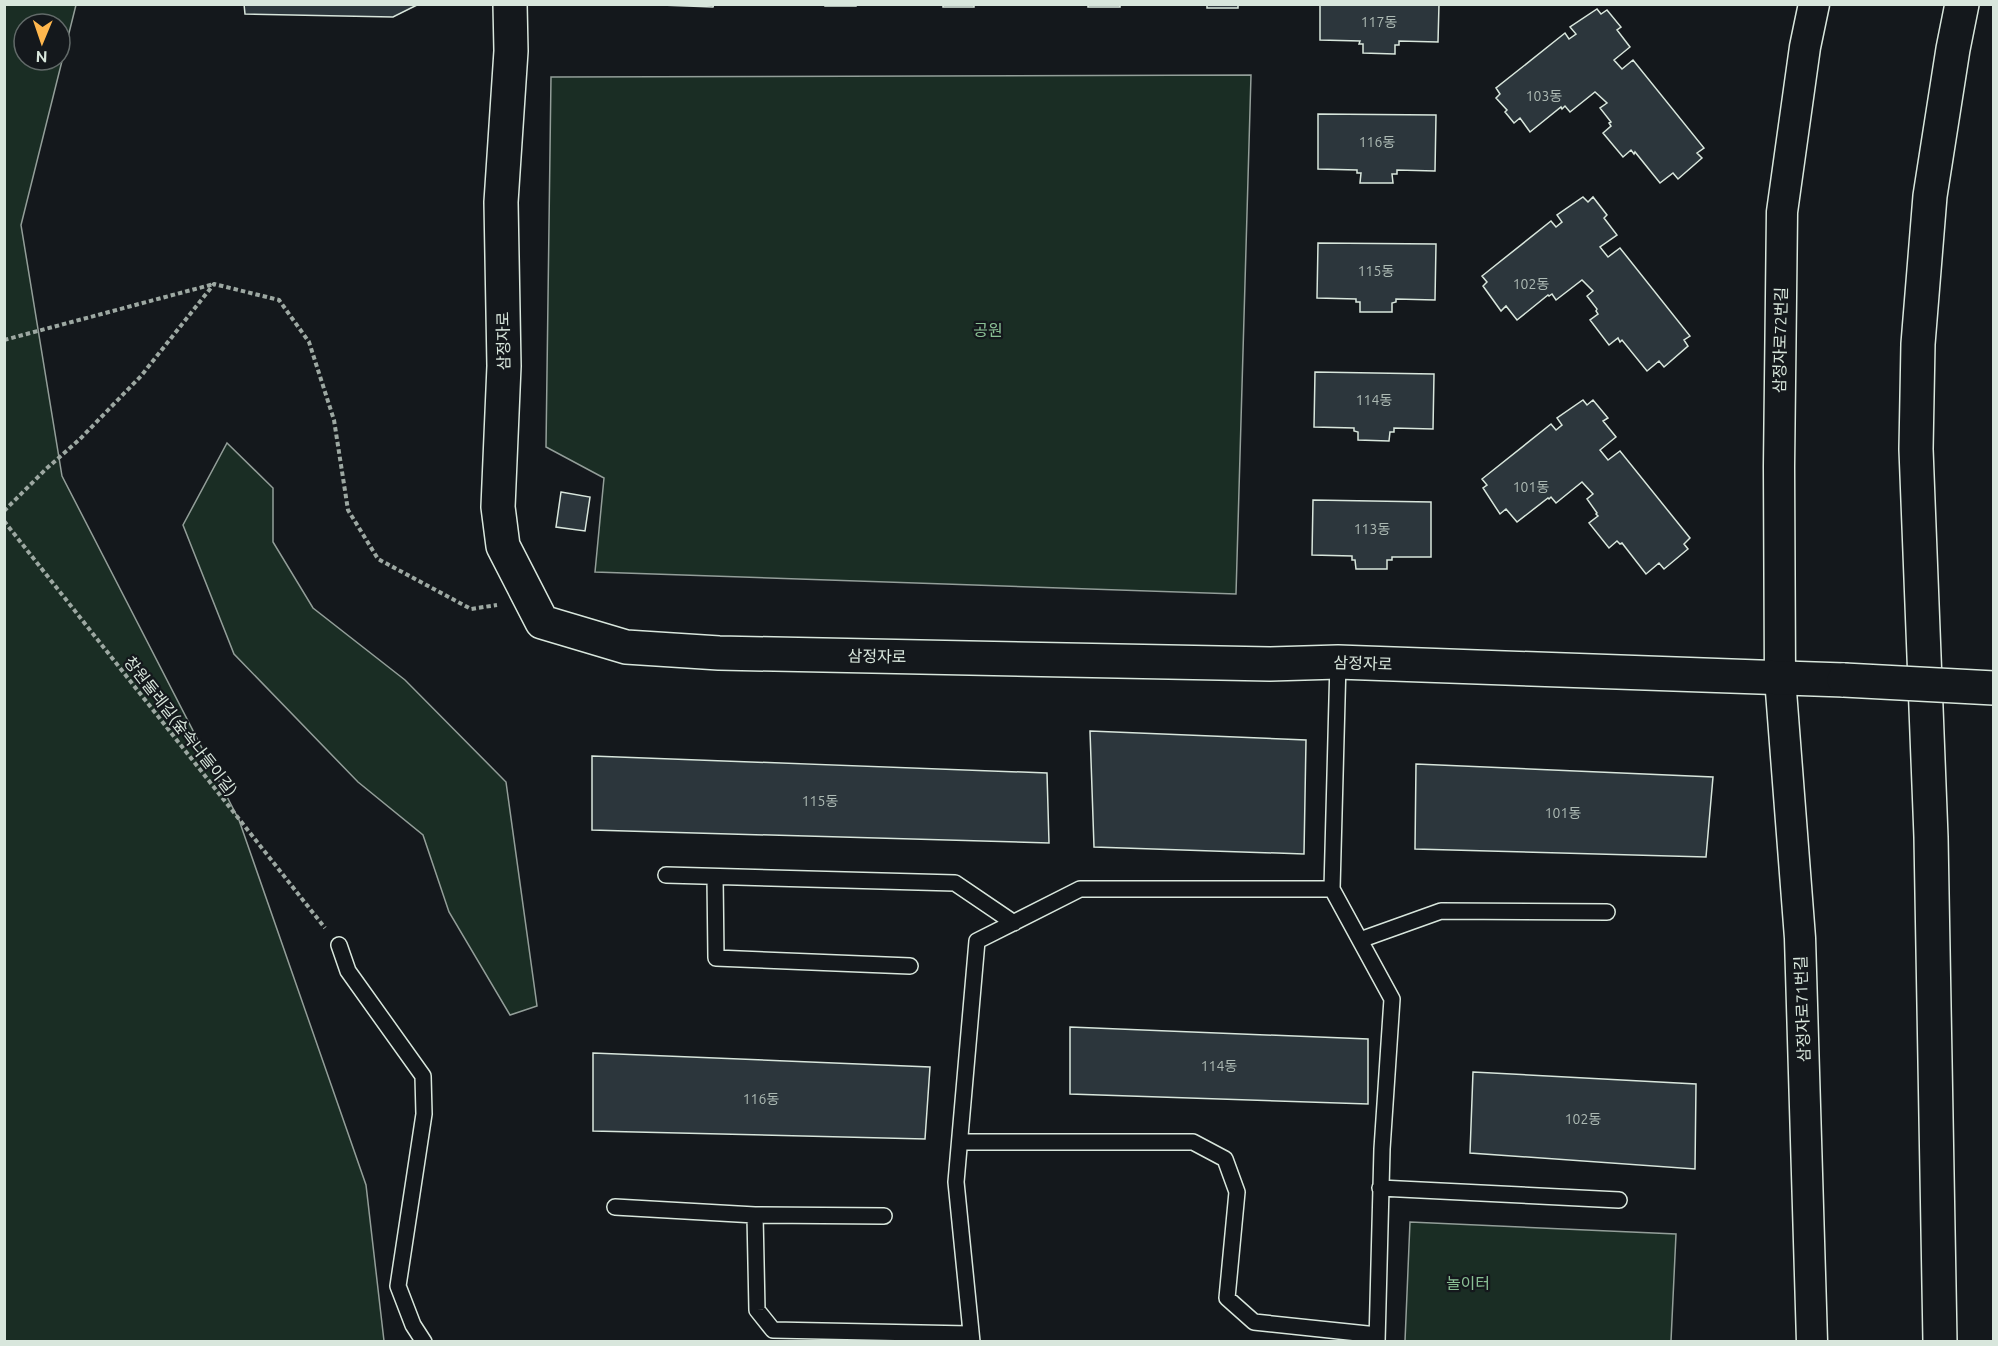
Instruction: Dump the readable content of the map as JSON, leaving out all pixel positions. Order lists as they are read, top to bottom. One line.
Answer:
{"streets":{"main road":["삼정자로"],"street":["삼정자로72번길","삼정자로71번길"],"path":["창원둘레길(숲속나들이길)"]},"crossings":[["삼정자로72번길","삼정자로"],["삼정자로72번길","삼정자로71번길"],["삼정자로","삼정자로71번길"]],"parks":["공원","놀이터"],"house_numbers":["117동","103동","116동","115동","102동","114동","101동","113동","115동","101동","114동","116동","102동"],"north":"bottom"}
